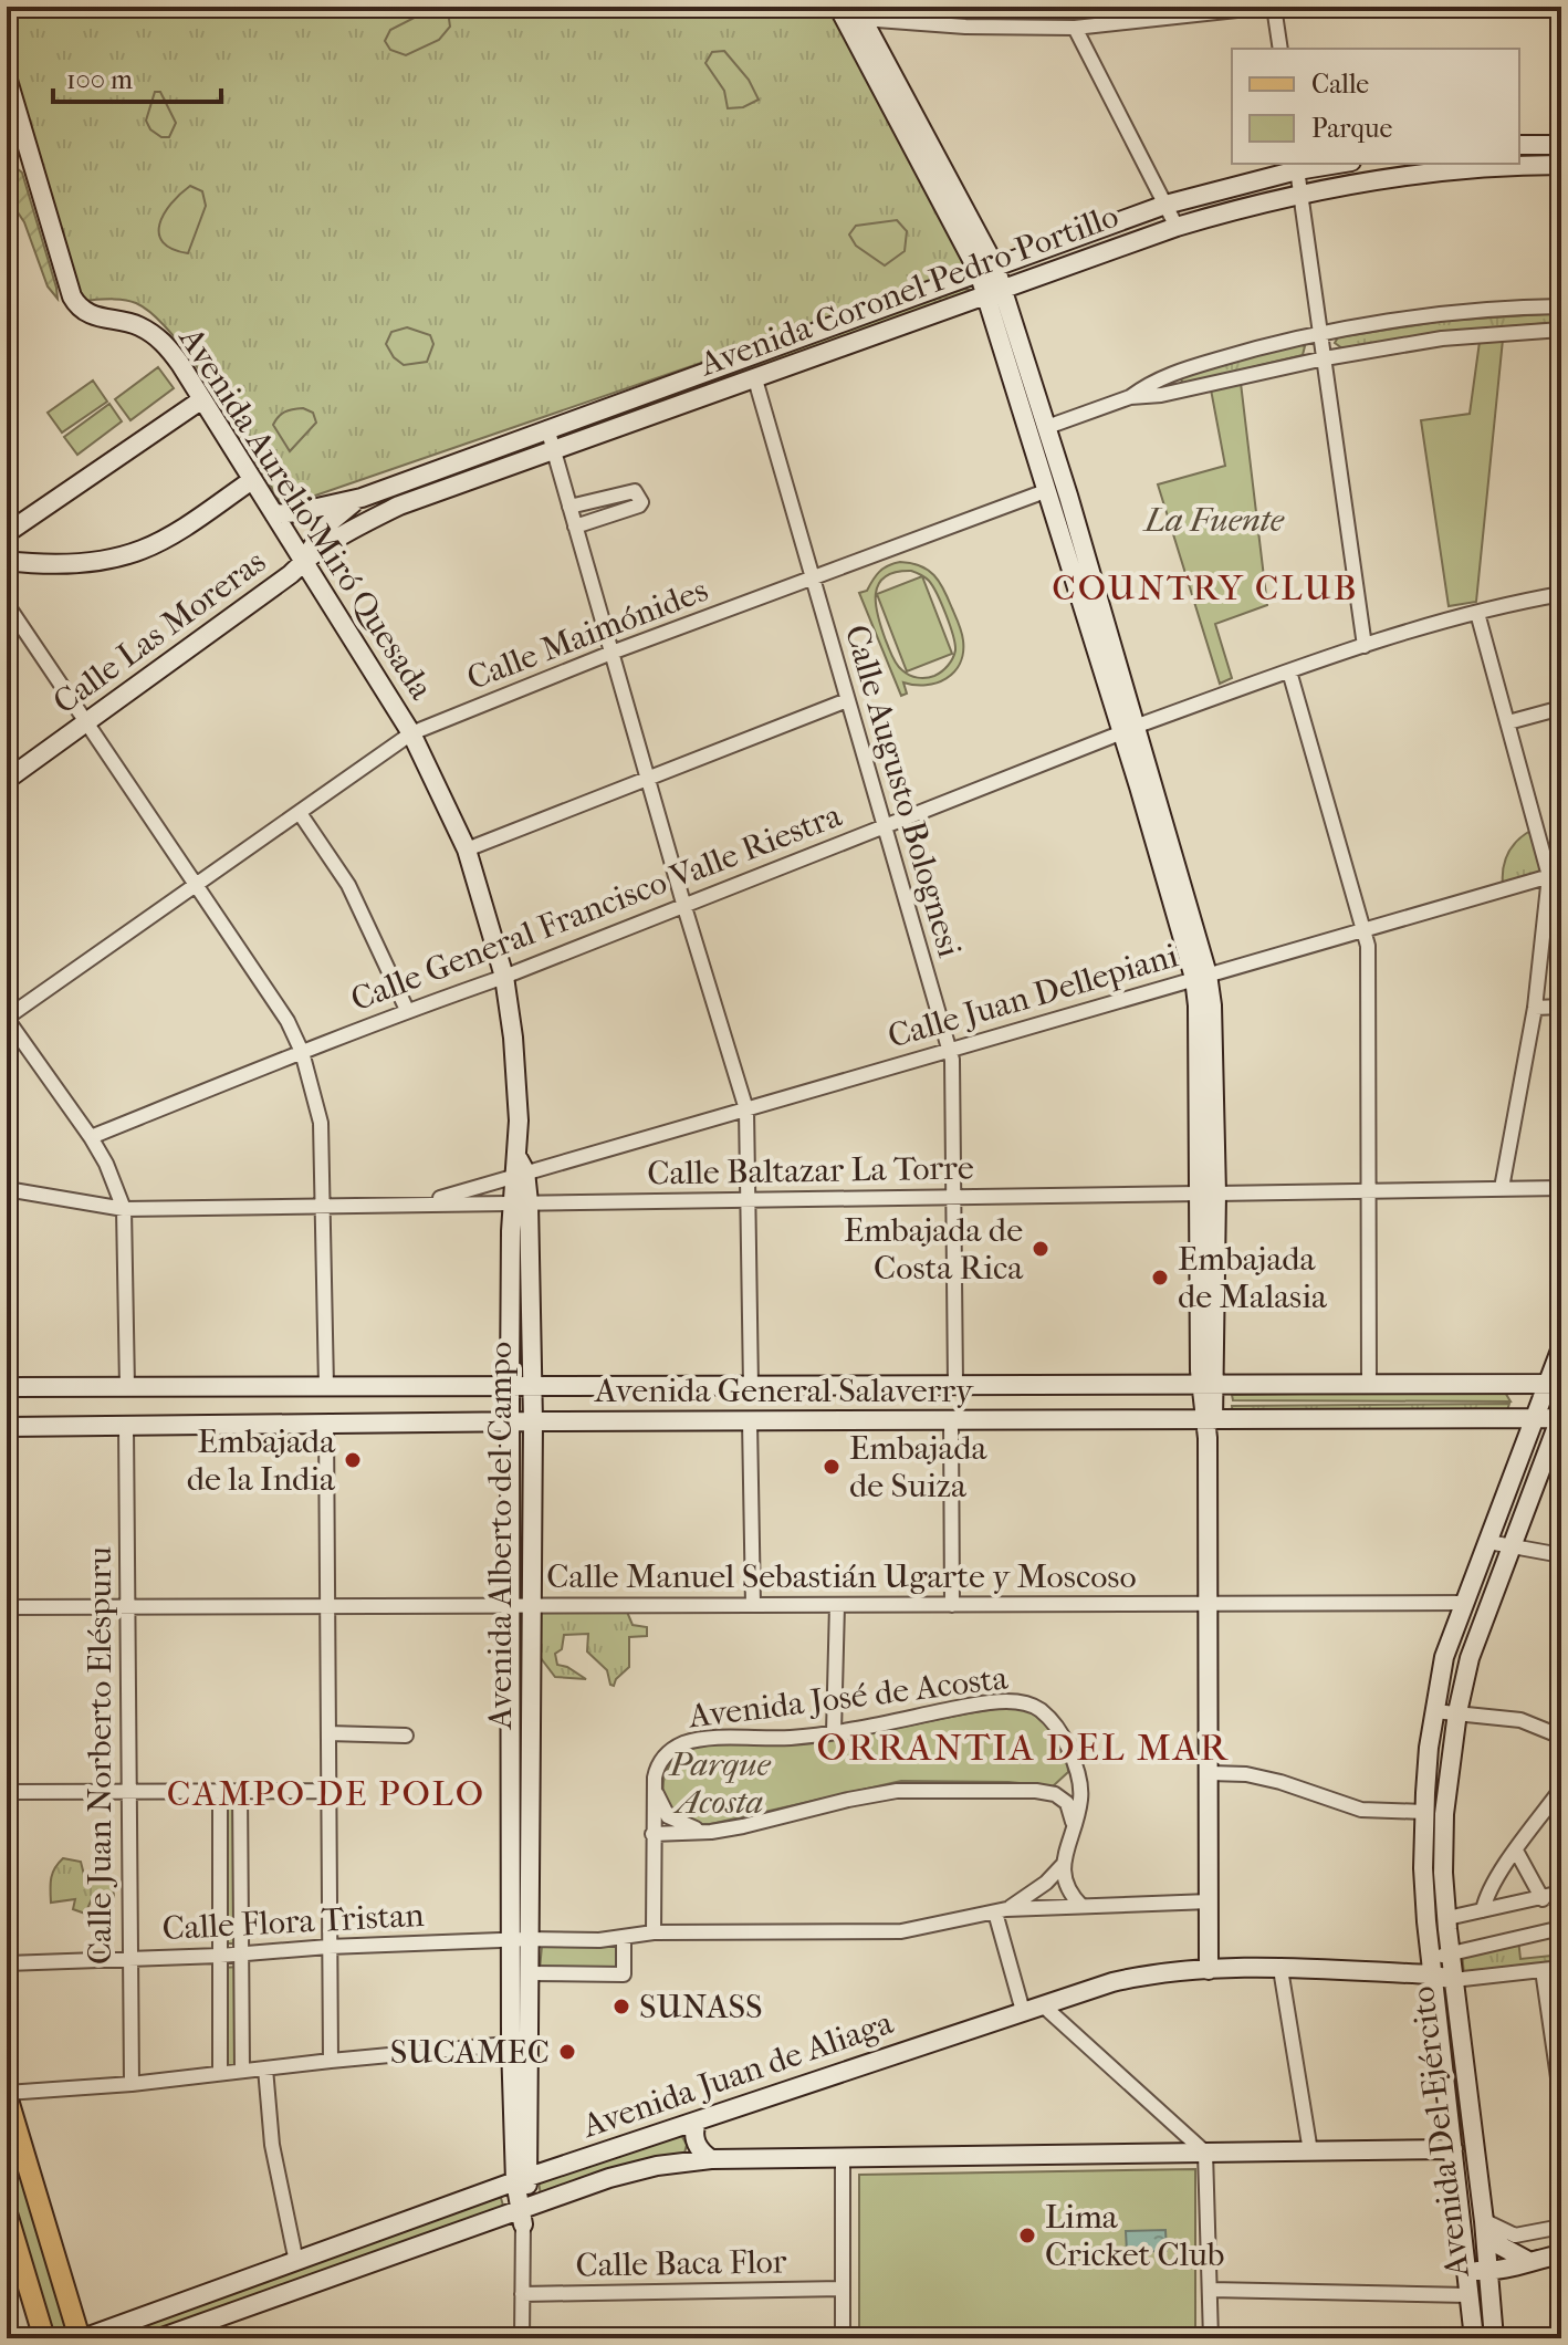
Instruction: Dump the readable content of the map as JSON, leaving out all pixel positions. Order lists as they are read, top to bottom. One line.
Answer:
{"streets":{"main road":["Avenida Coronel Pedro Portillo","Avenida Aurelio Miró Quesada","Calle Las Moreras","Avenida General Salaverry","Avenida Alberto del Campo","Avenida Juan de Aliaga","Avenida Del Ejército"],"street":["Calle Maimónides","Calle Augusto Bolognesi","Calle General Francisco Valle Riestra","Calle Juan Dellepiani","Calle Baltazar La Torre","Calle Manuel Sebastián Ugarte y Moscoso","Avenida José de Acosta","Calle Juan Norberto Eléspuru","Calle Flora Tristan","Calle Baca Flor"]},"crossings":[["Avenida Coronel Pedro Portillo","Avenida Aurelio Miró Quesada"],["Avenida Coronel Pedro Portillo","Calle Las Moreras"],["Avenida Coronel Pedro Portillo","Calle Augusto Bolognesi"],["Avenida Aurelio Miró Quesada","Calle Las Moreras"],["Avenida Aurelio Miró Quesada","Calle Maimónides"],["Avenida Aurelio Miró Quesada","Calle General Francisco Valle Riestra"],["Avenida Aurelio Miró Quesada","Avenida Alberto del Campo"],["Calle Maimónides","Calle Augusto Bolognesi"],["Calle Augusto Bolognesi","Calle General Francisco Valle Riestra"],["Calle Augusto Bolognesi","Calle Juan Dellepiani"],["Calle Augusto Bolognesi","Calle Baltazar La Torre"],["Calle Augusto Bolognesi","Avenida General Salaverry"],["Calle General Francisco Valle Riestra","Avenida Alberto del Campo"],["Calle Juan Dellepiani","Calle Baltazar La Torre"],["Calle Juan Dellepiani","Avenida Alberto del Campo"],["Calle Baltazar La Torre","Avenida Alberto del Campo"],["Avenida General Salaverry","Avenida Alberto del Campo"],["Avenida General Salaverry","Calle Juan Norberto Eléspuru"],["Avenida General Salaverry","Avenida Del Ejército"],["Avenida Alberto del Campo","Calle Manuel Sebastián Ugarte y Moscoso"],["Avenida Alberto del Campo","Calle Flora Tristan"],["Avenida Alberto del Campo","Avenida Juan de Aliaga"],["Calle Manuel Sebastián Ugarte y Moscoso","Calle Juan Norberto Eléspuru"],["Calle Manuel Sebastián Ugarte y Moscoso","Avenida Del Ejército"],["Calle Juan Norberto Eléspuru","Calle Flora Tristan"],["Avenida Juan de Aliaga","Avenida Del Ejército"]],"districts":["COUNTRY CLUB","ORRANTIA DEL MAR","CAMPO DE POLO"],"parks":["La Fuente","Parque Acosta"],"places":["Embajada de Costa Rica","Embajada de Malasia","Embajada de la India","Embajada de Suiza","SUNASS","SUCAMEC","Lima Cricket Club"],"legend":["Calle","Parque"],"scale_bar":"100 m"}
